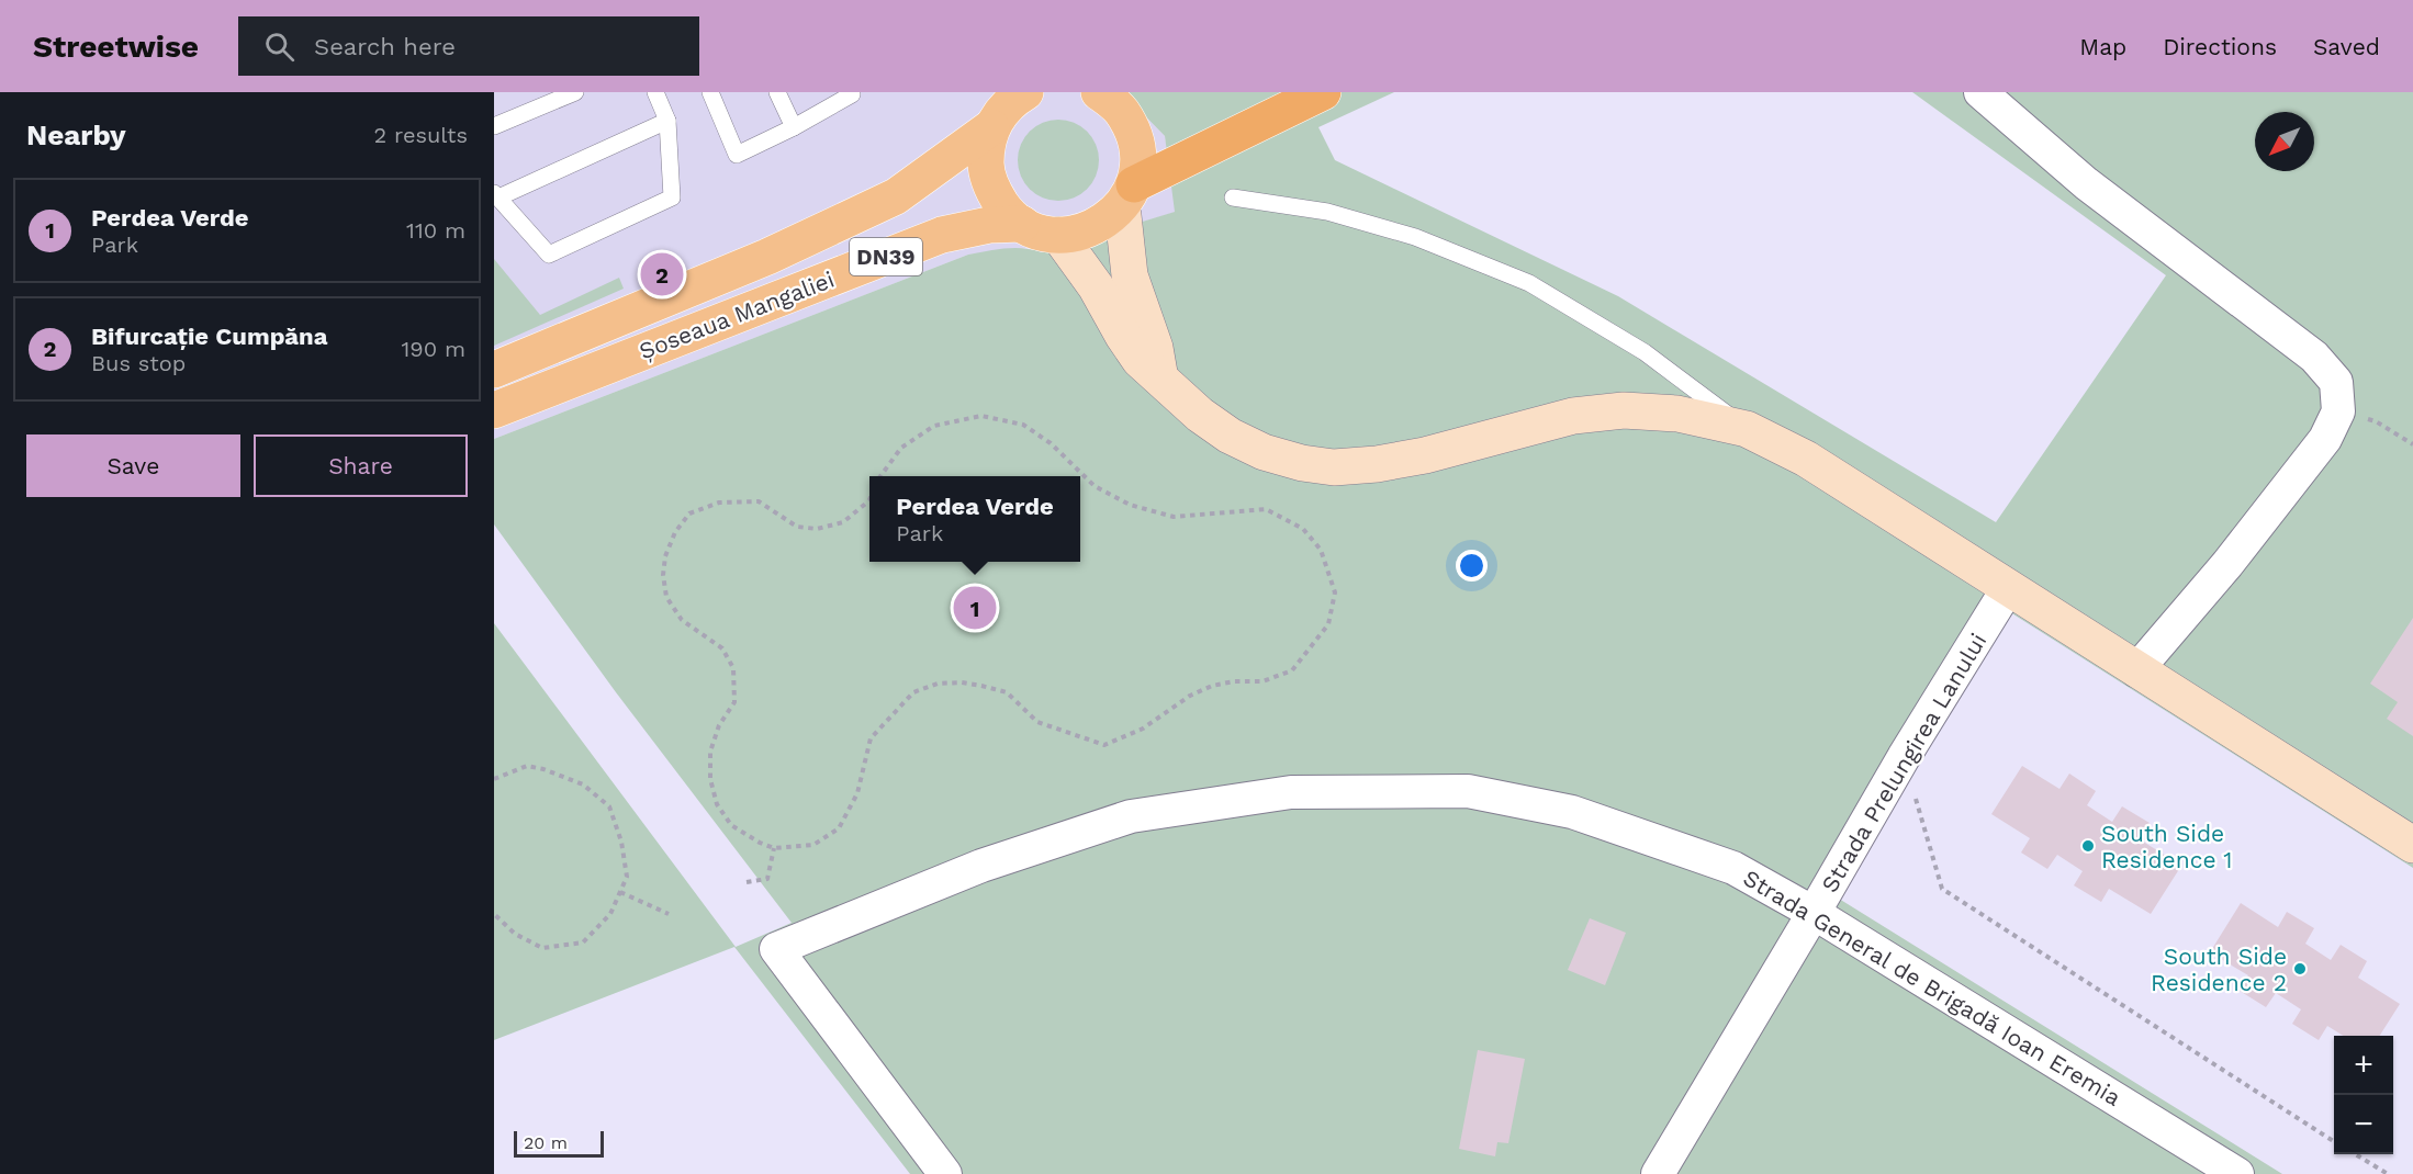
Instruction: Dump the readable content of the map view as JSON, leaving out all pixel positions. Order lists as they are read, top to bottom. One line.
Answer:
{"streets":{"highway":["DN39"],"main road":["Șoseaua Mangaliei"],"street":["Strada Prelungirea Lanului","Strada General de Brigadă Ioan Eremia"]},"crossings":[["DN39","Șoseaua Mangaliei"],["Strada Prelungirea Lanului","Strada General de Brigadă Ioan Eremia"]],"places":["South Side Residence 1","South Side Residence 2"],"scale_bar":"20 m","north":"bottom left","page":{"header":"Streetwise","search":"Search here","nav":["Map","Directions","Saved"],"heading":["Nearby","2 results"],"list":[{"mark":"1","name":"Perdea Verde","note":"Park","value":"110 m"},{"mark":"2","name":"Bifurcație Cumpăna","note":"Bus stop","value":"190 m"}],"pins":["2","1"],"buttons":["Save","Share"],"popup":["Perdea Verde","Park"],"map_buttons":["+","−"],"scale":"20 m"}}
